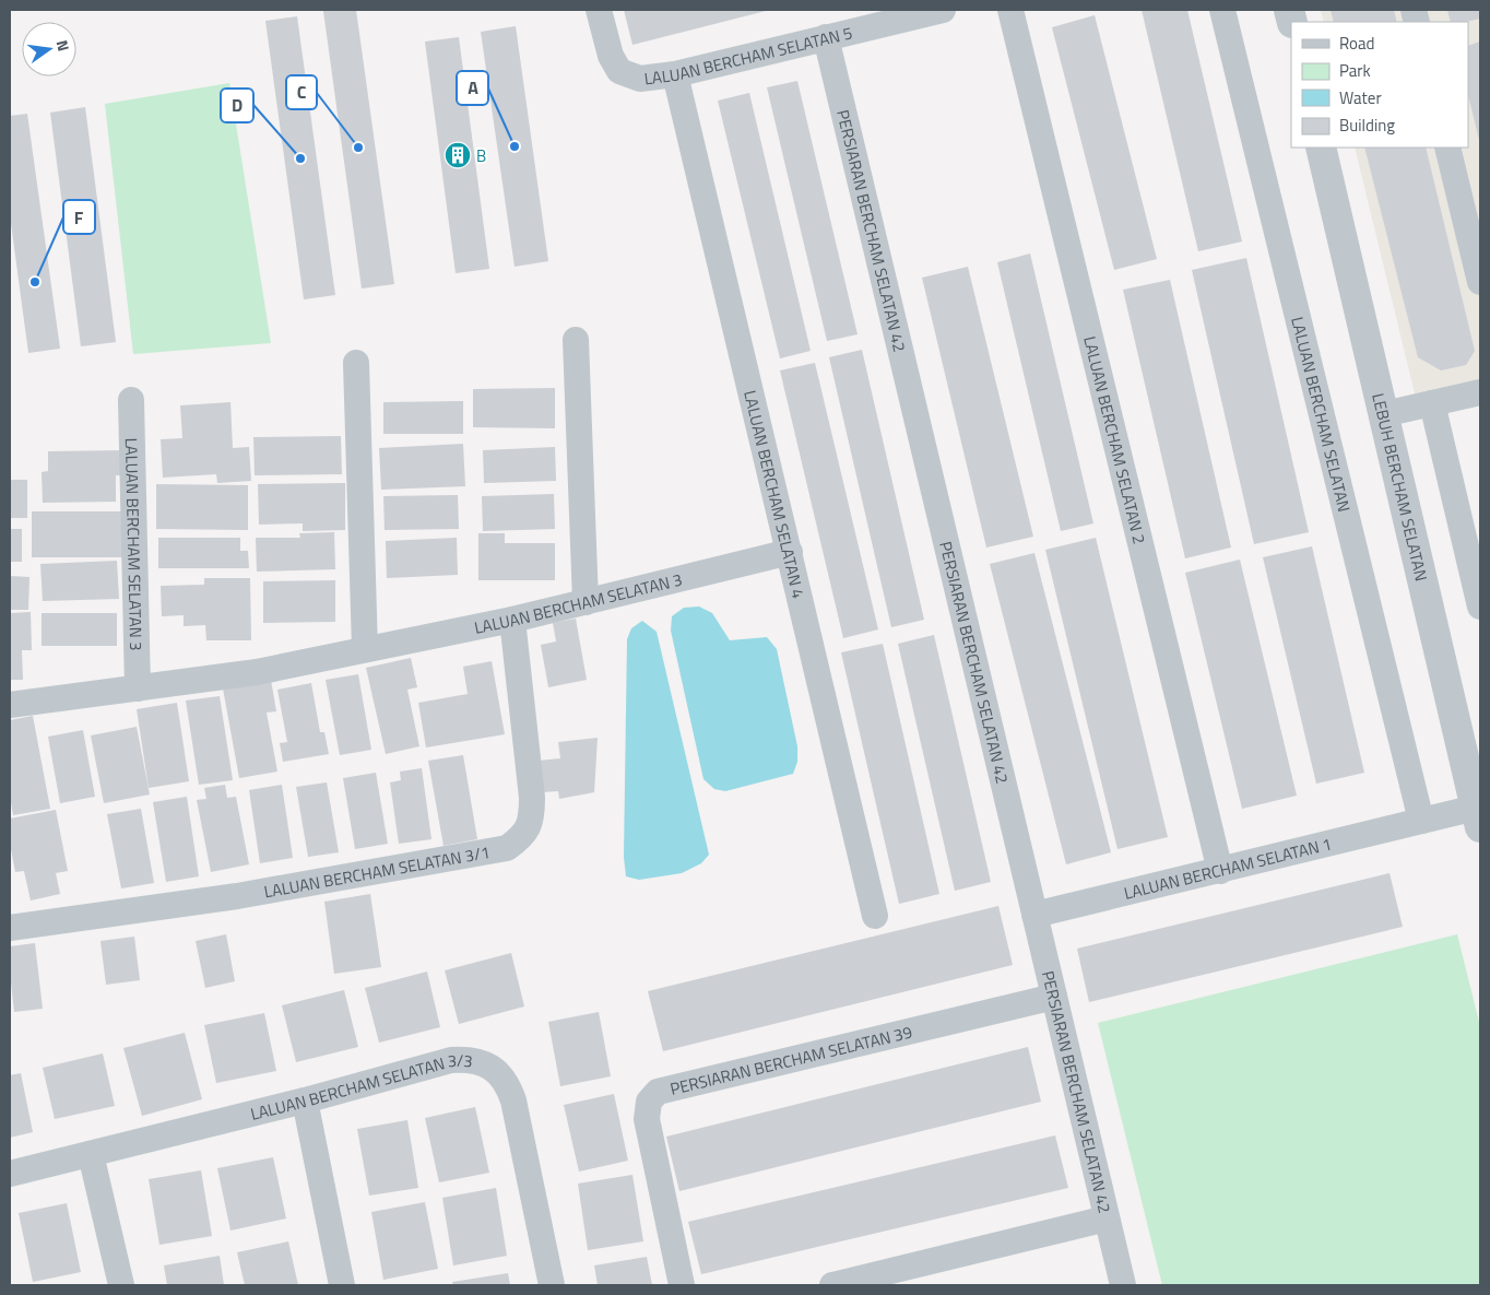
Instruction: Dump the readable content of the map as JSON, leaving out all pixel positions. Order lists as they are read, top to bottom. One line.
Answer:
{"streets":{"street":["LALUAN BERCHAM SELATAN 5","PERSIARAN BERCHAM SELATAN 42","LALUAN BERCHAM SELATAN","LALUAN BERCHAM SELATAN 2","LEBUH BERCHAM SELATAN","LALUAN BERCHAM SELATAN 4","LALUAN BERCHAM SELATAN 3","LALUAN BERCHAM SELATAN 1","LALUAN BERCHAM SELATAN 3/1","PERSIARAN BERCHAM SELATAN 39","LALUAN BERCHAM SELATAN 3/3"]},"crossings":[["LALUAN BERCHAM SELATAN 5","PERSIARAN BERCHAM SELATAN 42"],["LALUAN BERCHAM SELATAN 5","LALUAN BERCHAM SELATAN 4"],["PERSIARAN BERCHAM SELATAN 42","LALUAN BERCHAM SELATAN 1"],["PERSIARAN BERCHAM SELATAN 42","PERSIARAN BERCHAM SELATAN 39"],["LALUAN BERCHAM SELATAN","LALUAN BERCHAM SELATAN 1"],["LALUAN BERCHAM SELATAN 2","LALUAN BERCHAM SELATAN 1"],["LEBUH BERCHAM SELATAN","LALUAN BERCHAM SELATAN 1"],["LALUAN BERCHAM SELATAN 4","LALUAN BERCHAM SELATAN 3"],["LALUAN BERCHAM SELATAN 3","LALUAN BERCHAM SELATAN 3/1"]],"places":{"other":["A","C","D","F"],"building":["B"]},"legend":["Road","Park","Water","Building"],"north":"right"}
